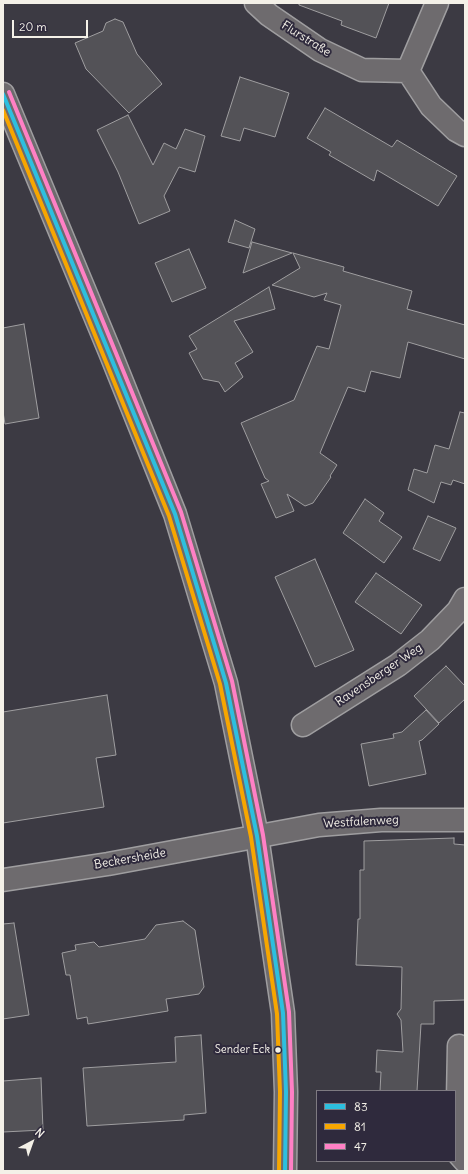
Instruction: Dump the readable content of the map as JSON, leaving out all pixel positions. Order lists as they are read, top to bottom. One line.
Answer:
{"streets":{"street":["Flurstraße","Ravensberger Weg","Westfalenweg","Beckersheide"]},"crossings":[["Westfalenweg","Beckersheide"]],"places":["Sender Eck"],"lines":["transit line 47","transit line 83","transit line 81"],"legend":["83","81","47"],"scale_bar":"20 m","north":"top right"}
